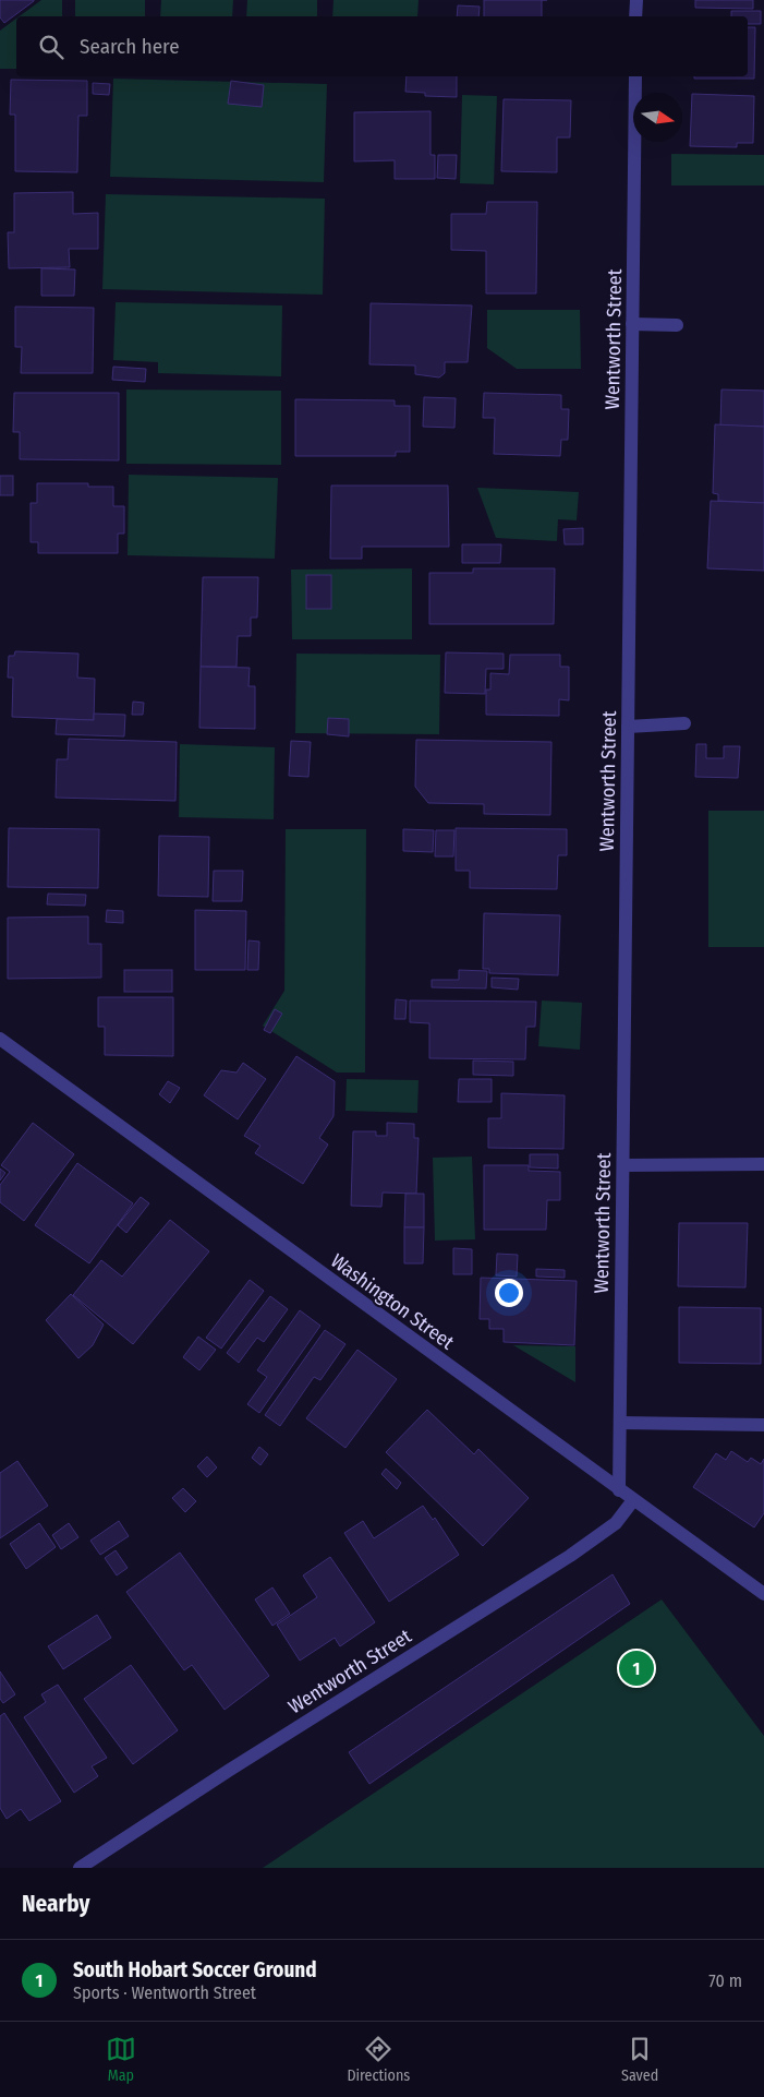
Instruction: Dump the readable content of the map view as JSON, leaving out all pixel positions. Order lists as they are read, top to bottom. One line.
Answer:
{"streets":{"street":["Wentworth Street","Washington Street"]},"crossings":[["Wentworth Street","Washington Street"]],"north":"right","page":{"search":"Search here","pins":"1","heading":"Nearby","list":[{"mark":"1","name":"South Hobart Soccer Ground","note":"Sports · Wentworth Street","value":"70 m"}],"nav":["Map","Directions","Saved"]}}
